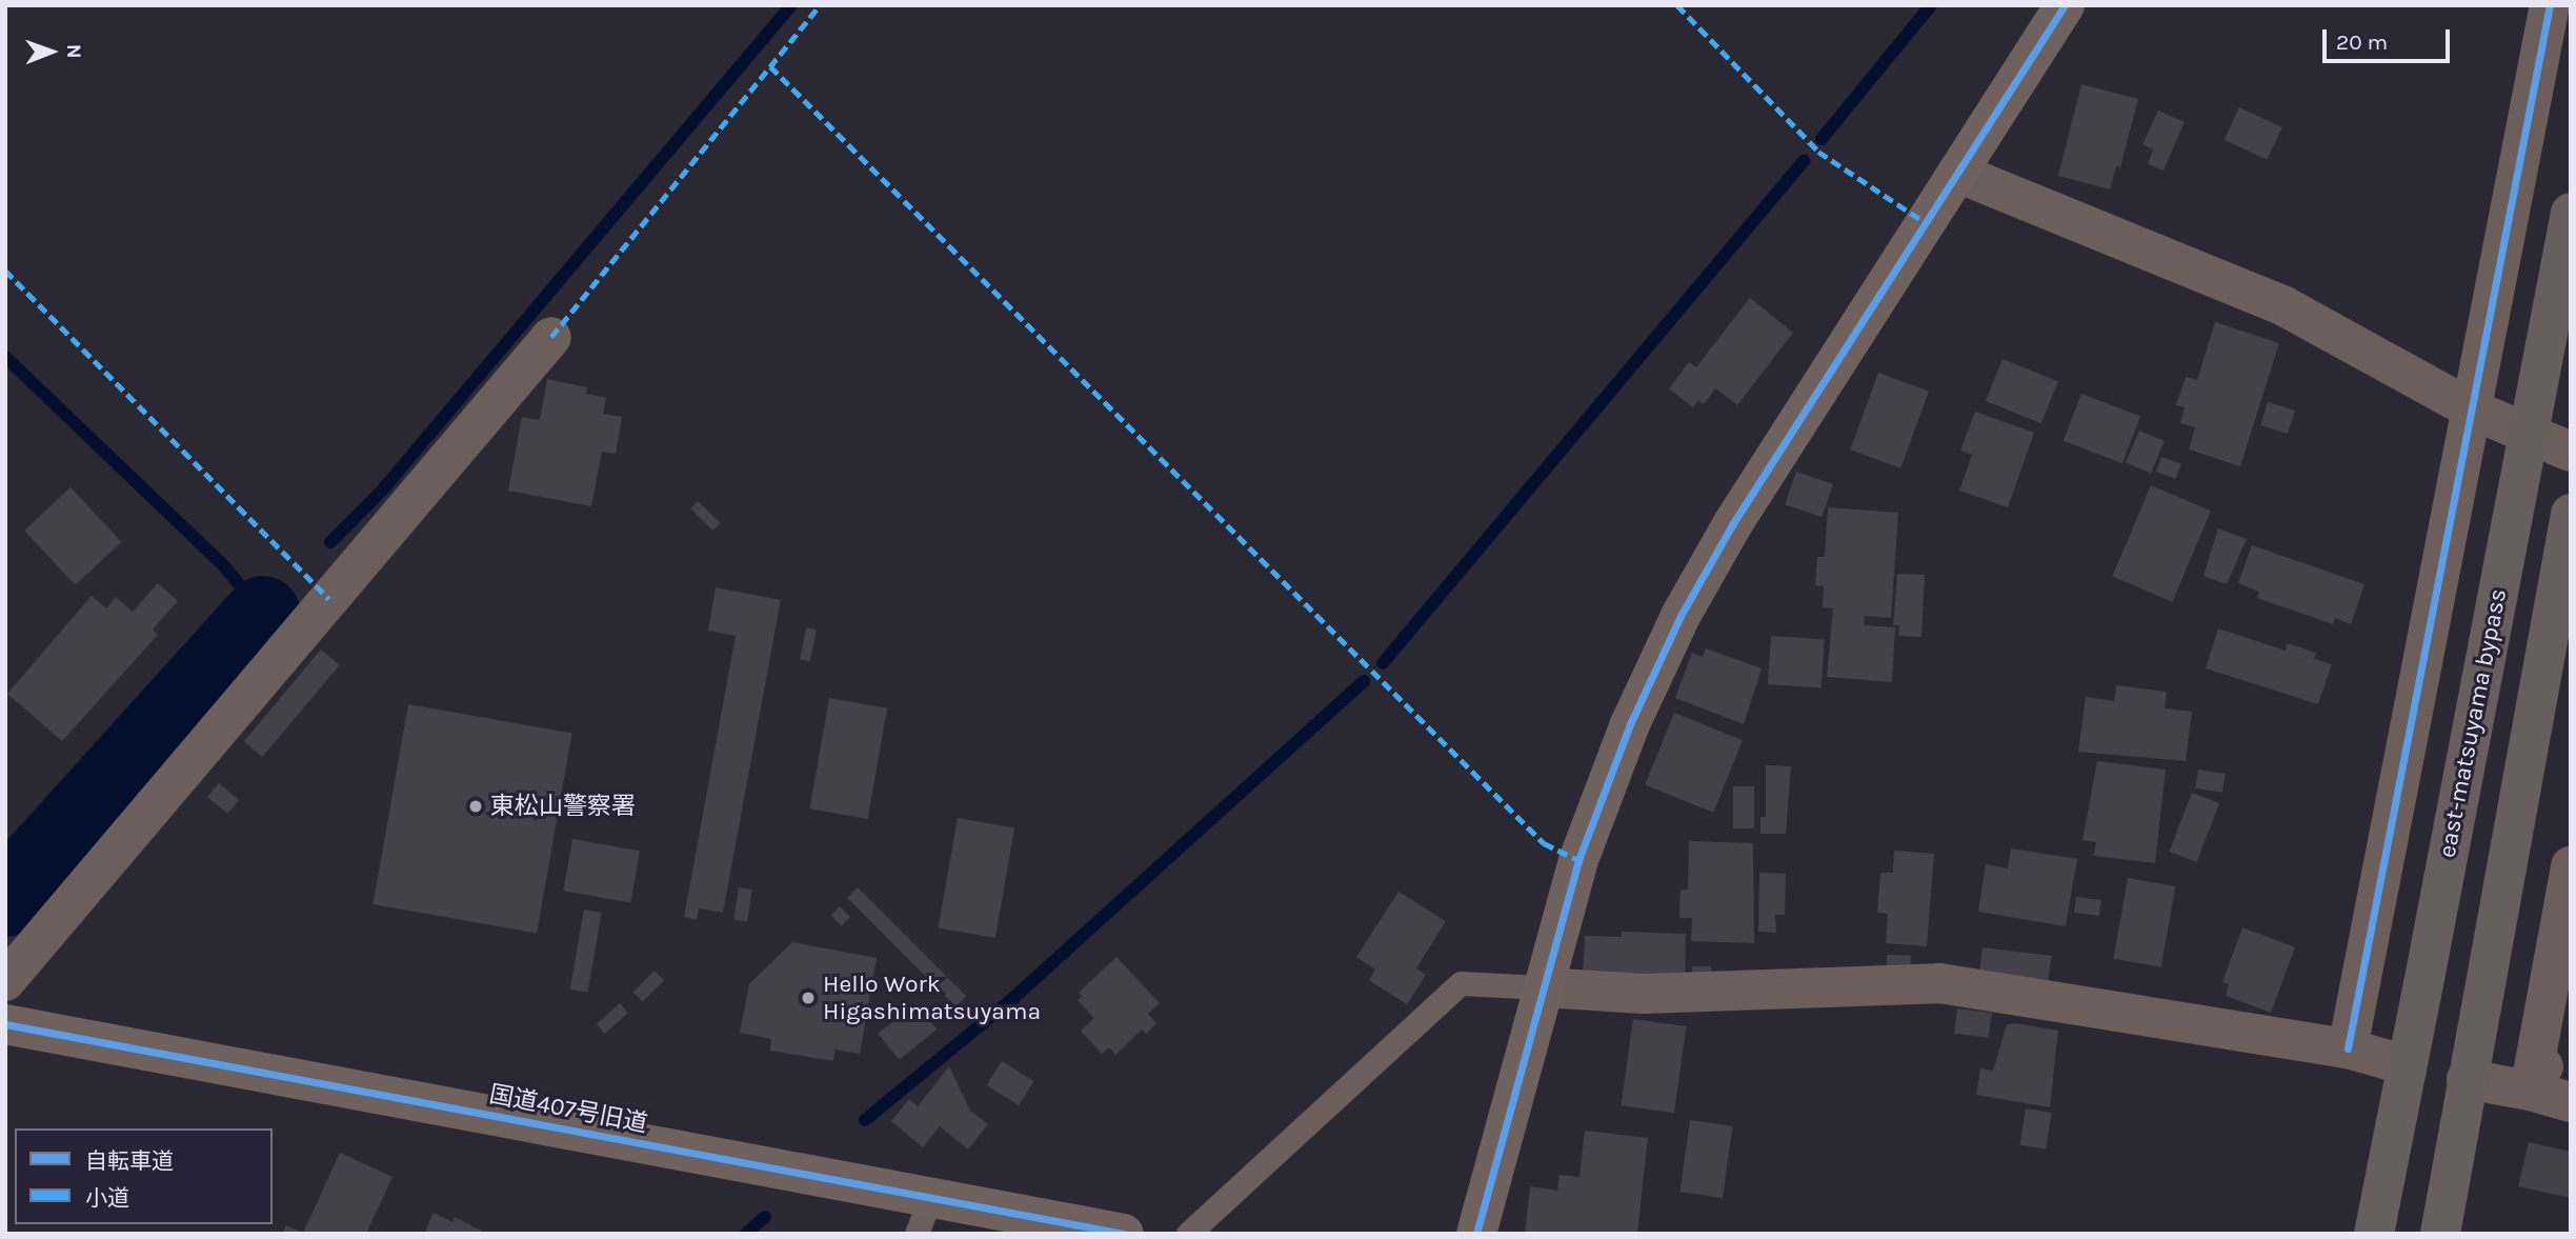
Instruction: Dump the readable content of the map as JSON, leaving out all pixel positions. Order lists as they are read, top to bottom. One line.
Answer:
{"streets":{"highway":["east-matsuyama bypass"],"street":["国道407号旧道"]},"places":["東松山警察署","Hello Work Higashimatsuyama"],"legend":["自転車道","小道"],"scale_bar":"20 m","north":"right"}
